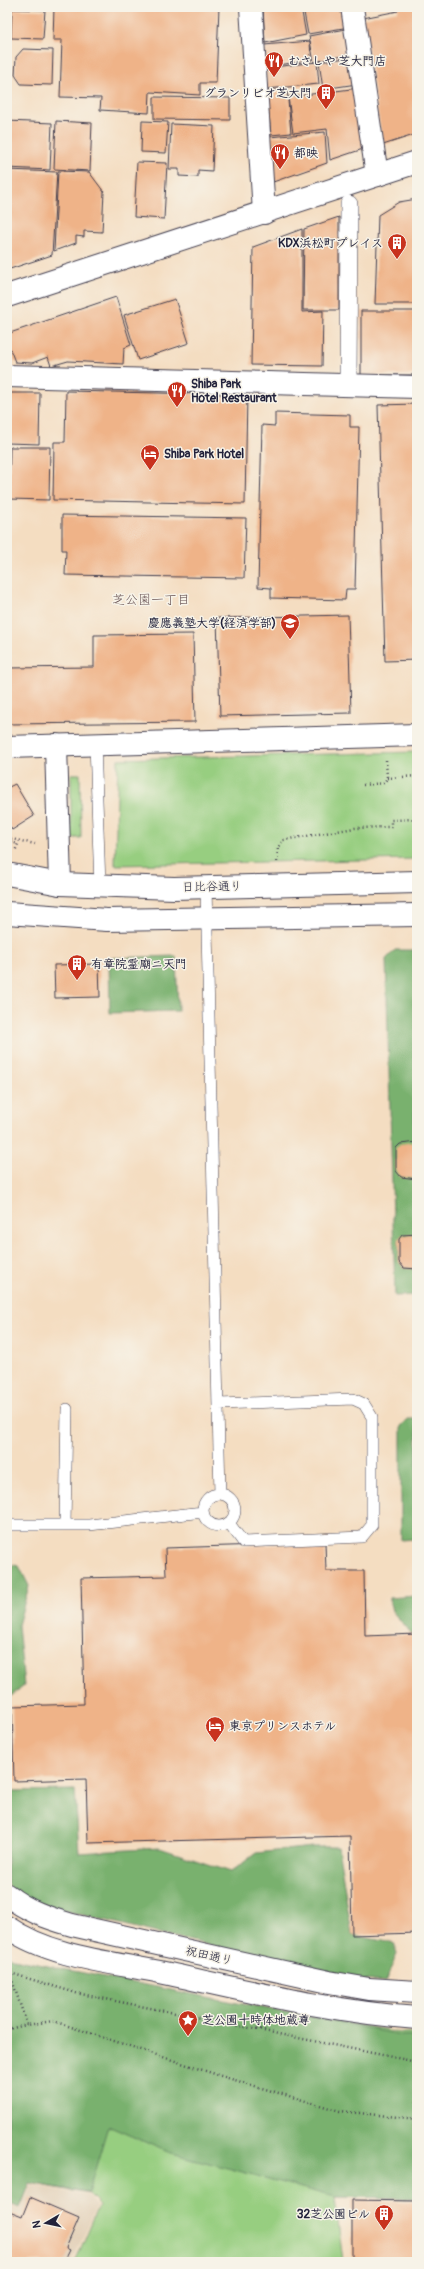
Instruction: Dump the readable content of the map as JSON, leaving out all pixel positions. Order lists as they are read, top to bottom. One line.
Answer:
{"streets":{"street":["日比谷通り","祝田通り"]},"districts":["芝公園一丁目"],"places":{"restaurant":["むさしや 芝大門店","都映","Shiba Park Hotel Restaurant"],"building":["グランリビオ芝大門","KDX浜松町プレイス","有章院霊廟ニ天門","32芝公園ビル"],"hotel":["Shiba Park Hotel","東京プリンスホテル"],"school or university":["慶應義塾大学(経済学部)"],"place":["芝公園十時体地蔵尊"]},"north":"left"}
